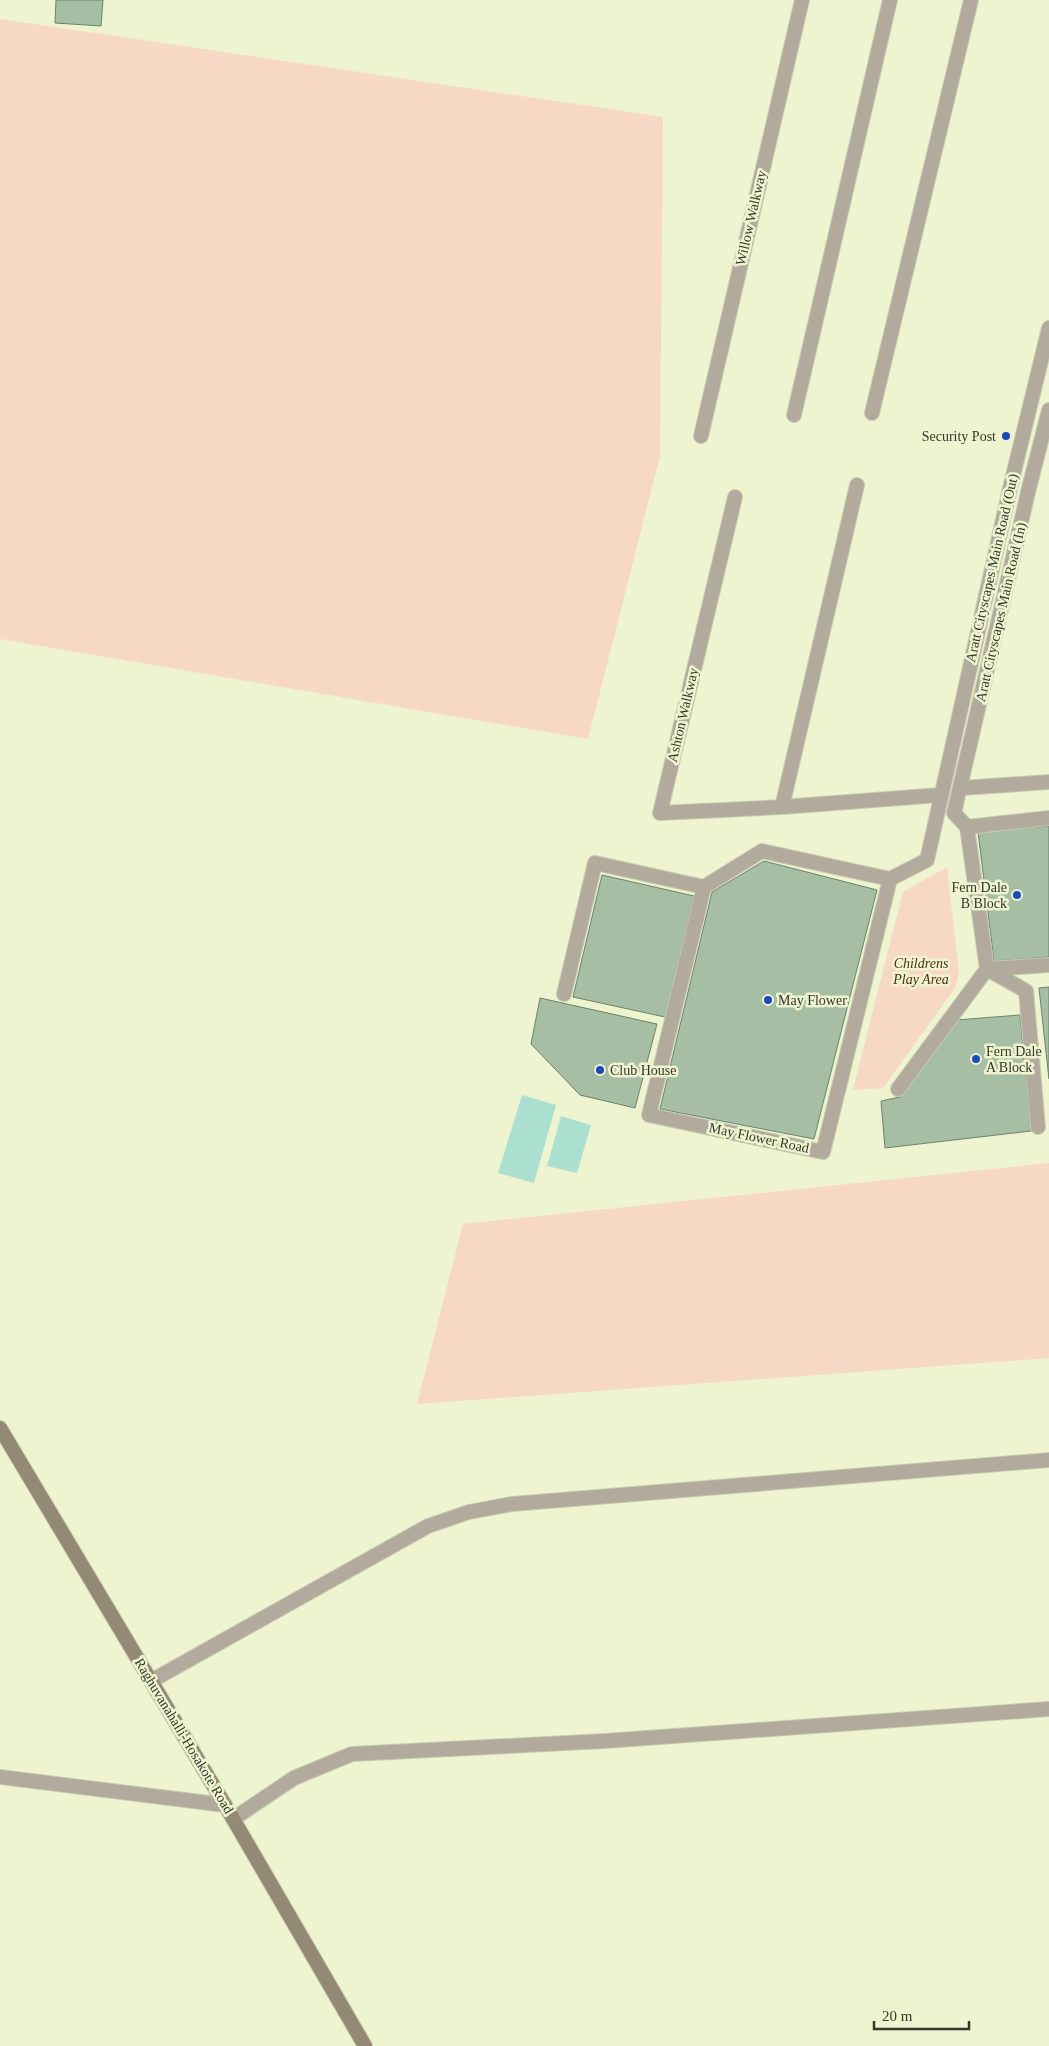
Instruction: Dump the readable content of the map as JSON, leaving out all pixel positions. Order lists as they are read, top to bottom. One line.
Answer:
{"streets":{"main road":["Raghuvanahalli-Hosakote Road"],"street":["Willow Walkway","Aratt Cityscapes Main Road (Out)","Aratt Cityscapes Main Road (In)","Ashton Walkway","May Flower Road"]},"crossings":[["Aratt Cityscapes Main Road (Out)","Ashton Walkway"]],"parks":["Childrens Play Area"],"places":["Security Post","Fern Dale B Block","May Flower","Fern Dale A Block","Club House"],"scale_bar":"20 m"}
